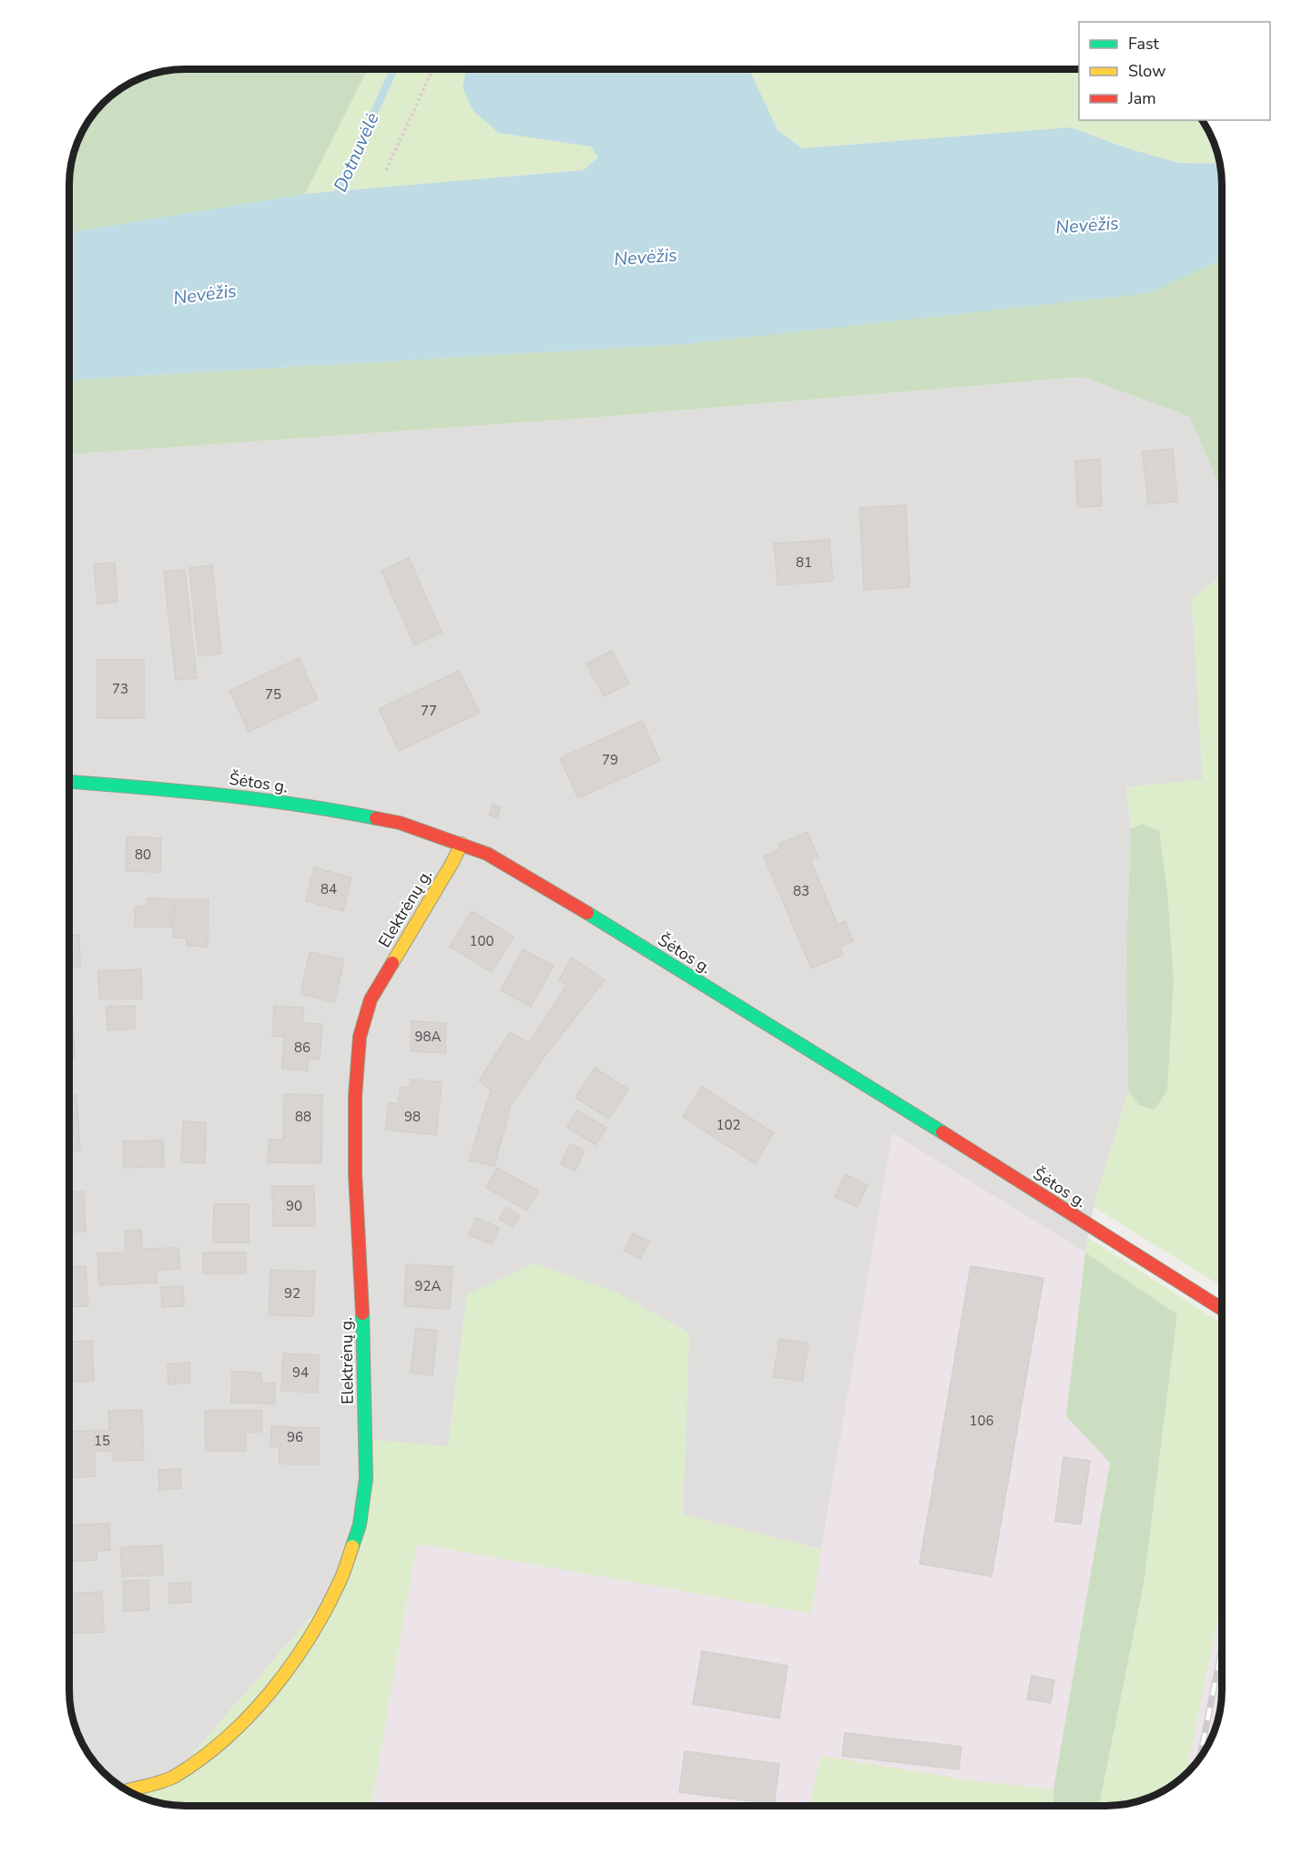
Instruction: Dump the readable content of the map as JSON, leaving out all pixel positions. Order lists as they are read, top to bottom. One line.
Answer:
{"streets":{"main road":["Šėtos g.","Elektrėnų g."]},"crossings":[["Šėtos g.","Elektrėnų g."]],"water":["Dotnuvėlė","Nevėžis"],"house_numbers":["81","73","75","77","79","80","84","83","100","98A","86","88","98","102","90","92A","92","94","106","96","15"],"legend":["Fast","Slow","Jam"]}
